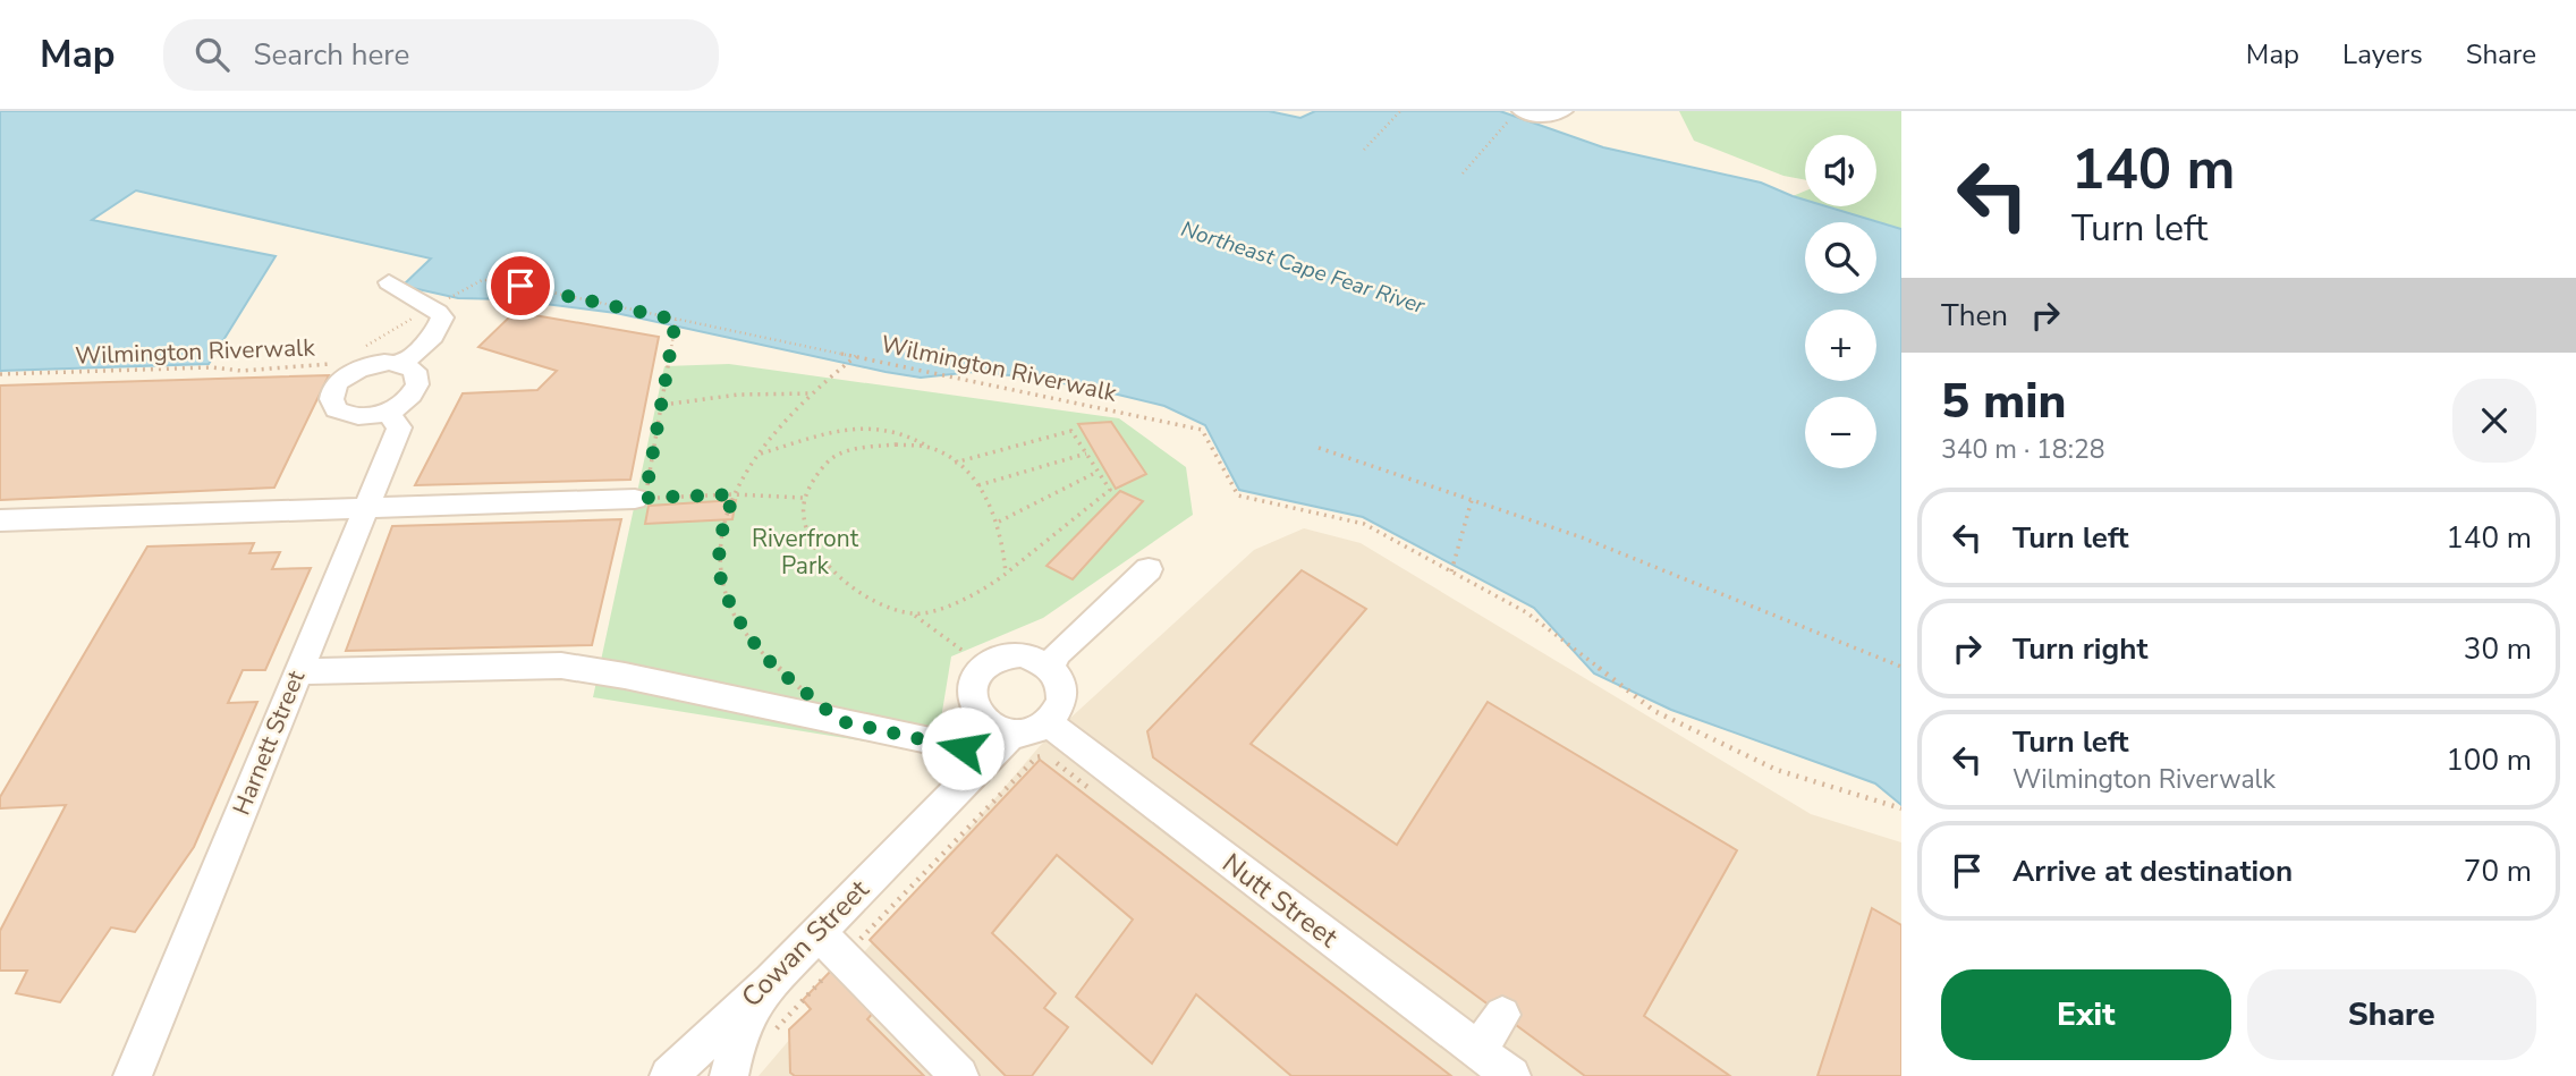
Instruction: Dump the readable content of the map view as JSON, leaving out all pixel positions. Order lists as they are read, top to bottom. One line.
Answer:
{"streets":{"street":["Harnett Street","Nutt Street","Cowan Street"],"path":["Wilmington Riverwalk"]},"crossings":[["Nutt Street","Cowan Street"]],"water":["Northeast Cape Fear River"],"parks":["Riverfront Park"],"page":{"header":"Map","search":"Search here","nav":["Map","Layers","Share"],"turn":["140 m","Turn left"],"map_buttons":["+","−"],"then":"Then","heading":["5 min","340 m · 18:28"],"list":[{"name":"Turn left","value":"140 m"},{"name":"Turn right","value":"30 m"},{"name":"Turn left","note":"Wilmington Riverwalk","value":"100 m"},{"name":"Arrive at destination","value":"70 m"}],"buttons":["Exit","Share"]}}
